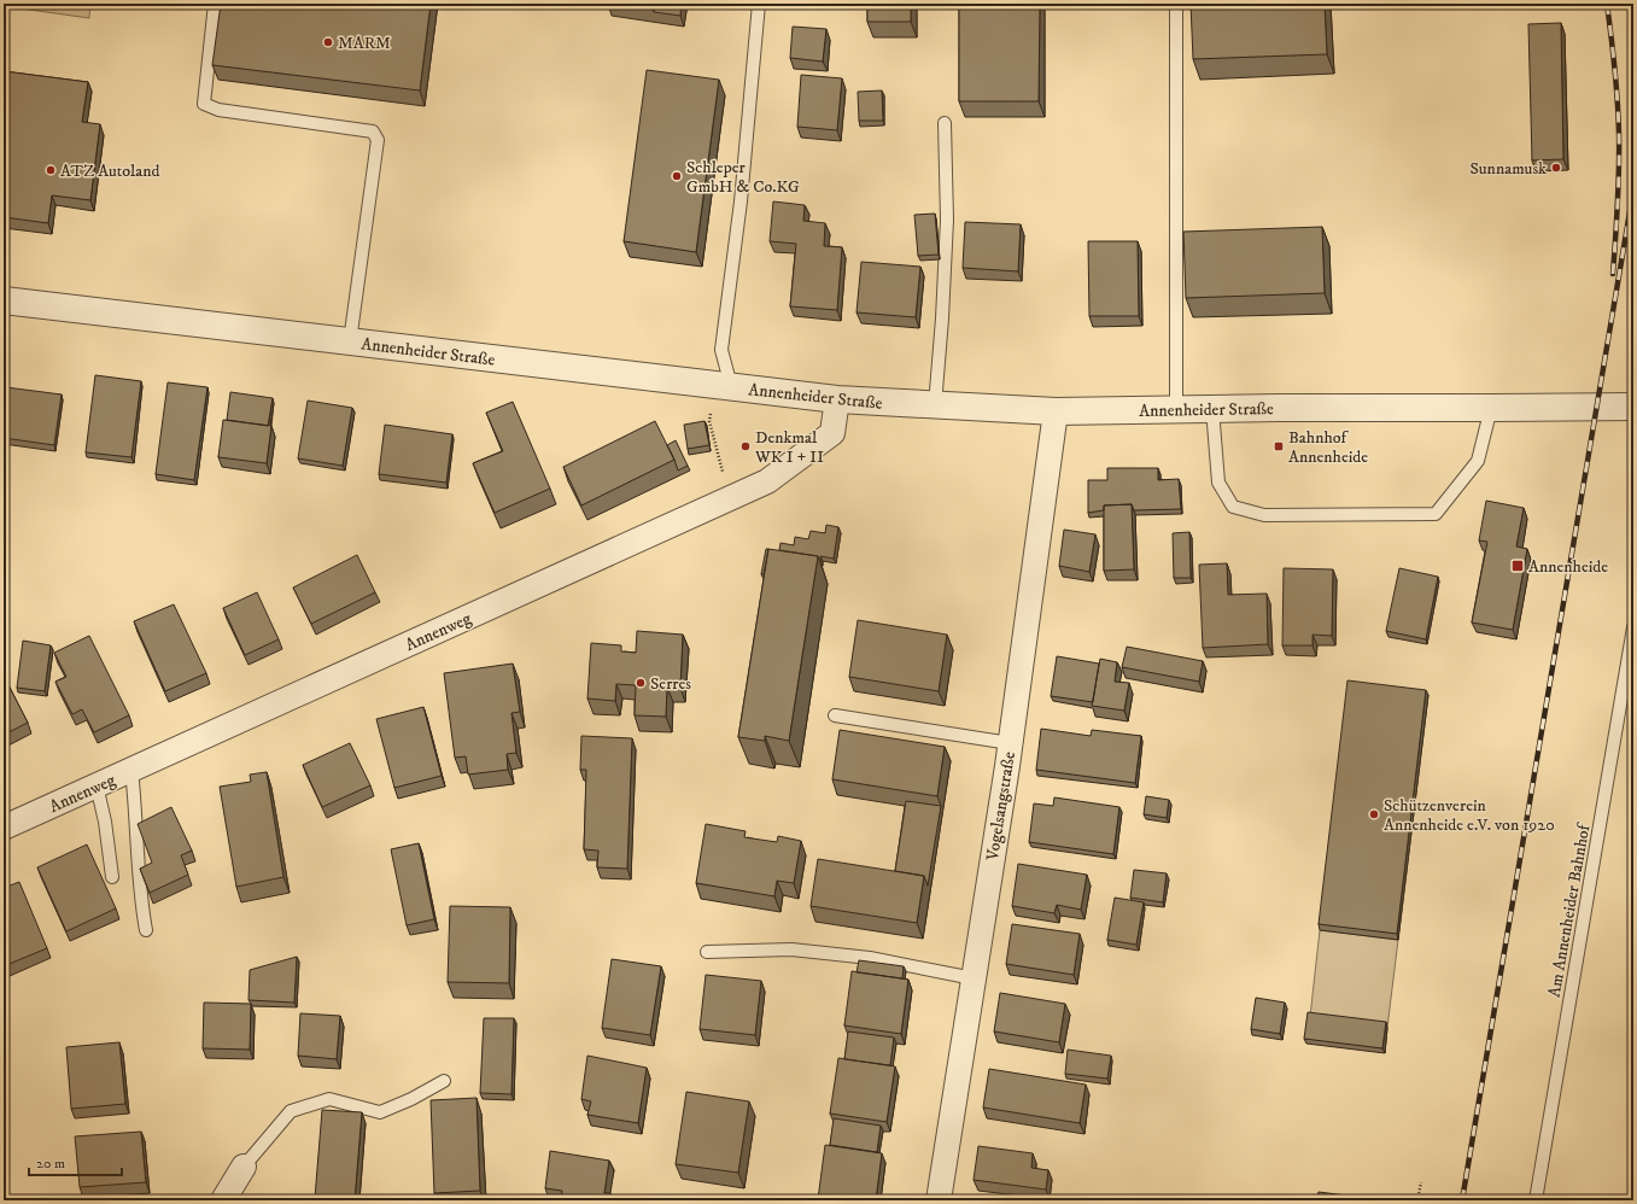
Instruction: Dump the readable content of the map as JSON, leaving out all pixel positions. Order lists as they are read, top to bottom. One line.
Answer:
{"streets":{"street":["Annenheider Straße","Annenweg","Vogelsangstraße"],"lane":["Am Annenheider Bahnhof"]},"crossings":[["Annenheider Straße","Annenweg"],["Annenheider Straße","Vogelsangstraße"]],"places":{"other":["MARM","Sunnamusk","ATZ Autoland","Schleper GmbH & Co.KG","Denkmal WK I + II","Serres","Schützenverein Annenheide e.V. von 1920"],"transit":["Bahnhof Annenheide","Annenheide"]},"scale_bar":"20 m"}
